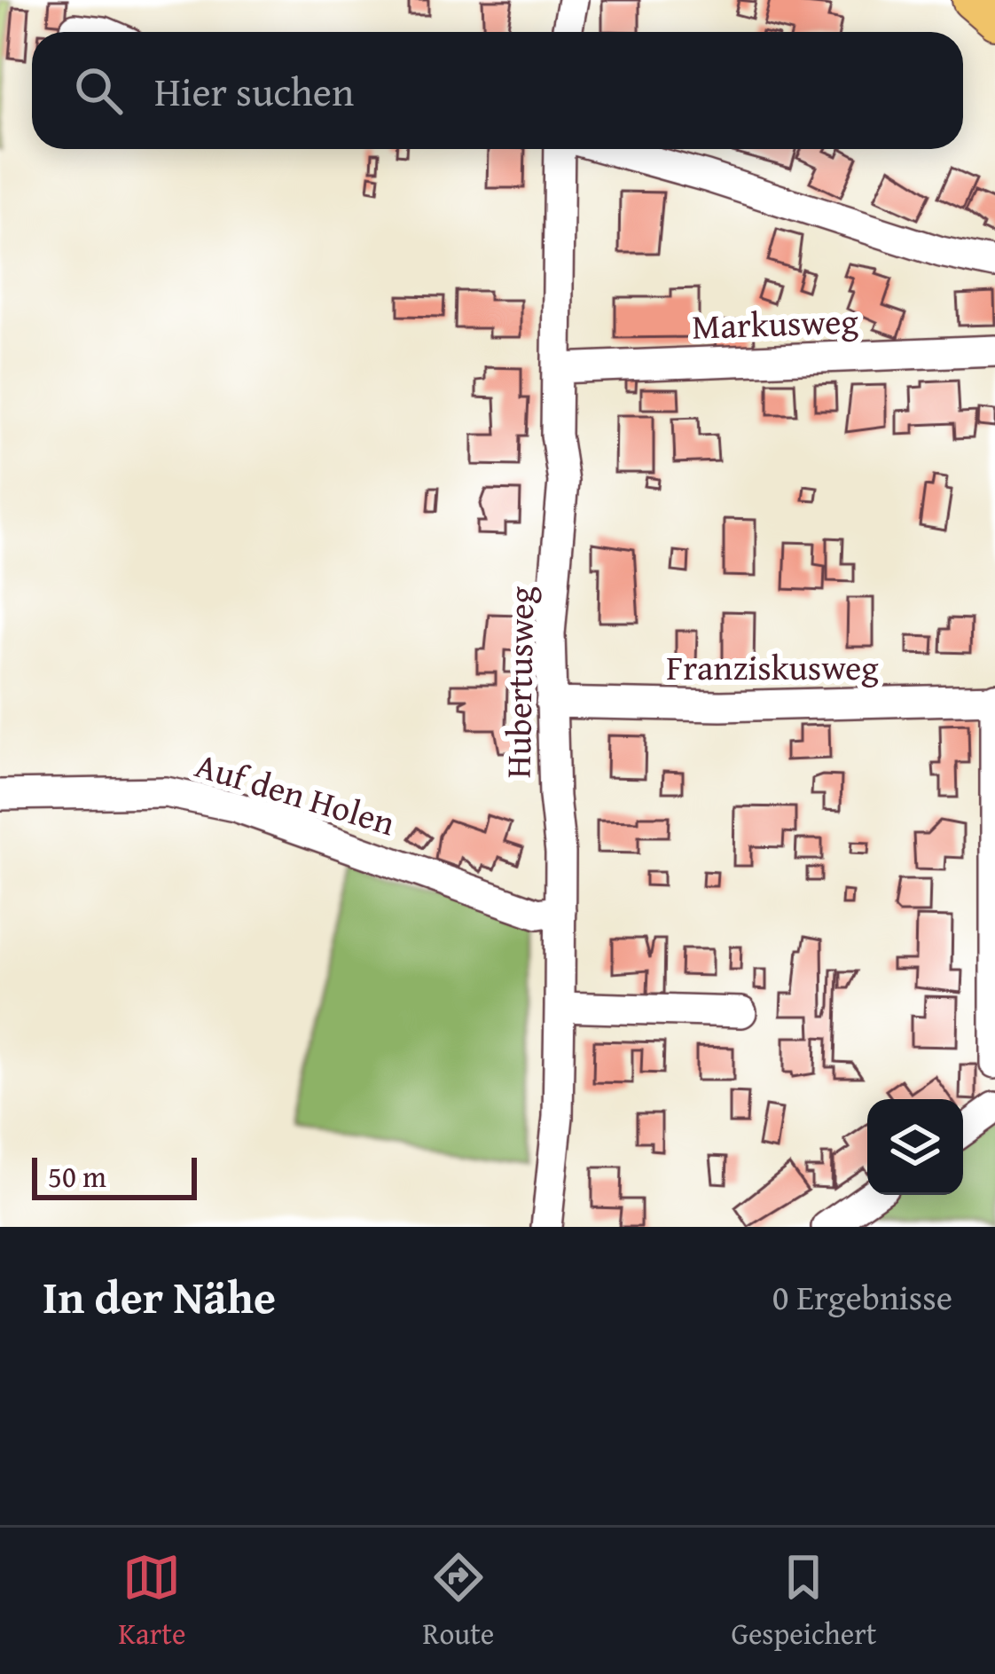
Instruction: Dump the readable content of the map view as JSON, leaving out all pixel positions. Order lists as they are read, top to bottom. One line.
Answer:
{"streets":{"street":["Markusweg","Franziskusweg","Hubertusweg","Auf den Holen"]},"crossings":[["Markusweg","Hubertusweg"],["Franziskusweg","Hubertusweg"],["Hubertusweg","Auf den Holen"]],"scale_bar":"50 m","page":{"search":"Hier suchen","scale":"50 m","heading":["In der Nähe","0 Ergebnisse"],"nav":["Karte","Route","Gespeichert"]}}
